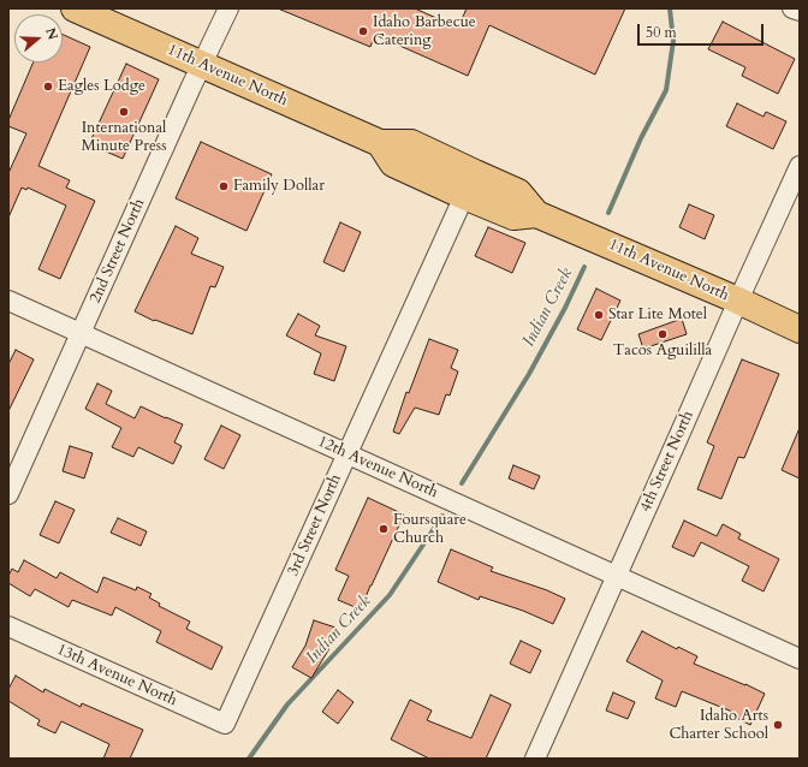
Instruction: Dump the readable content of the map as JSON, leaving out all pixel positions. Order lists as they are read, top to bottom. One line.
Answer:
{"streets":{"main road":["11th Avenue North"],"street":["2nd Street North","4th Street North","12th Avenue North","3rd Street North","13th Avenue North"]},"crossings":[["11th Avenue North","2nd Street North"],["11th Avenue North","4th Street North"],["11th Avenue North","3rd Street North"],["2nd Street North","12th Avenue North"],["4th Street North","12th Avenue North"],["12th Avenue North","3rd Street North"],["3rd Street North","13th Avenue North"]],"water":["Indian Creek"],"places":["Idaho Barbecue Catering","Eagles Lodge","International Minute Press","Family Dollar","Star Lite Motel","Tacos Aguililla","Foursquare Church","Idaho Arts Charter School"],"scale_bar":"50 m","north":"right"}
